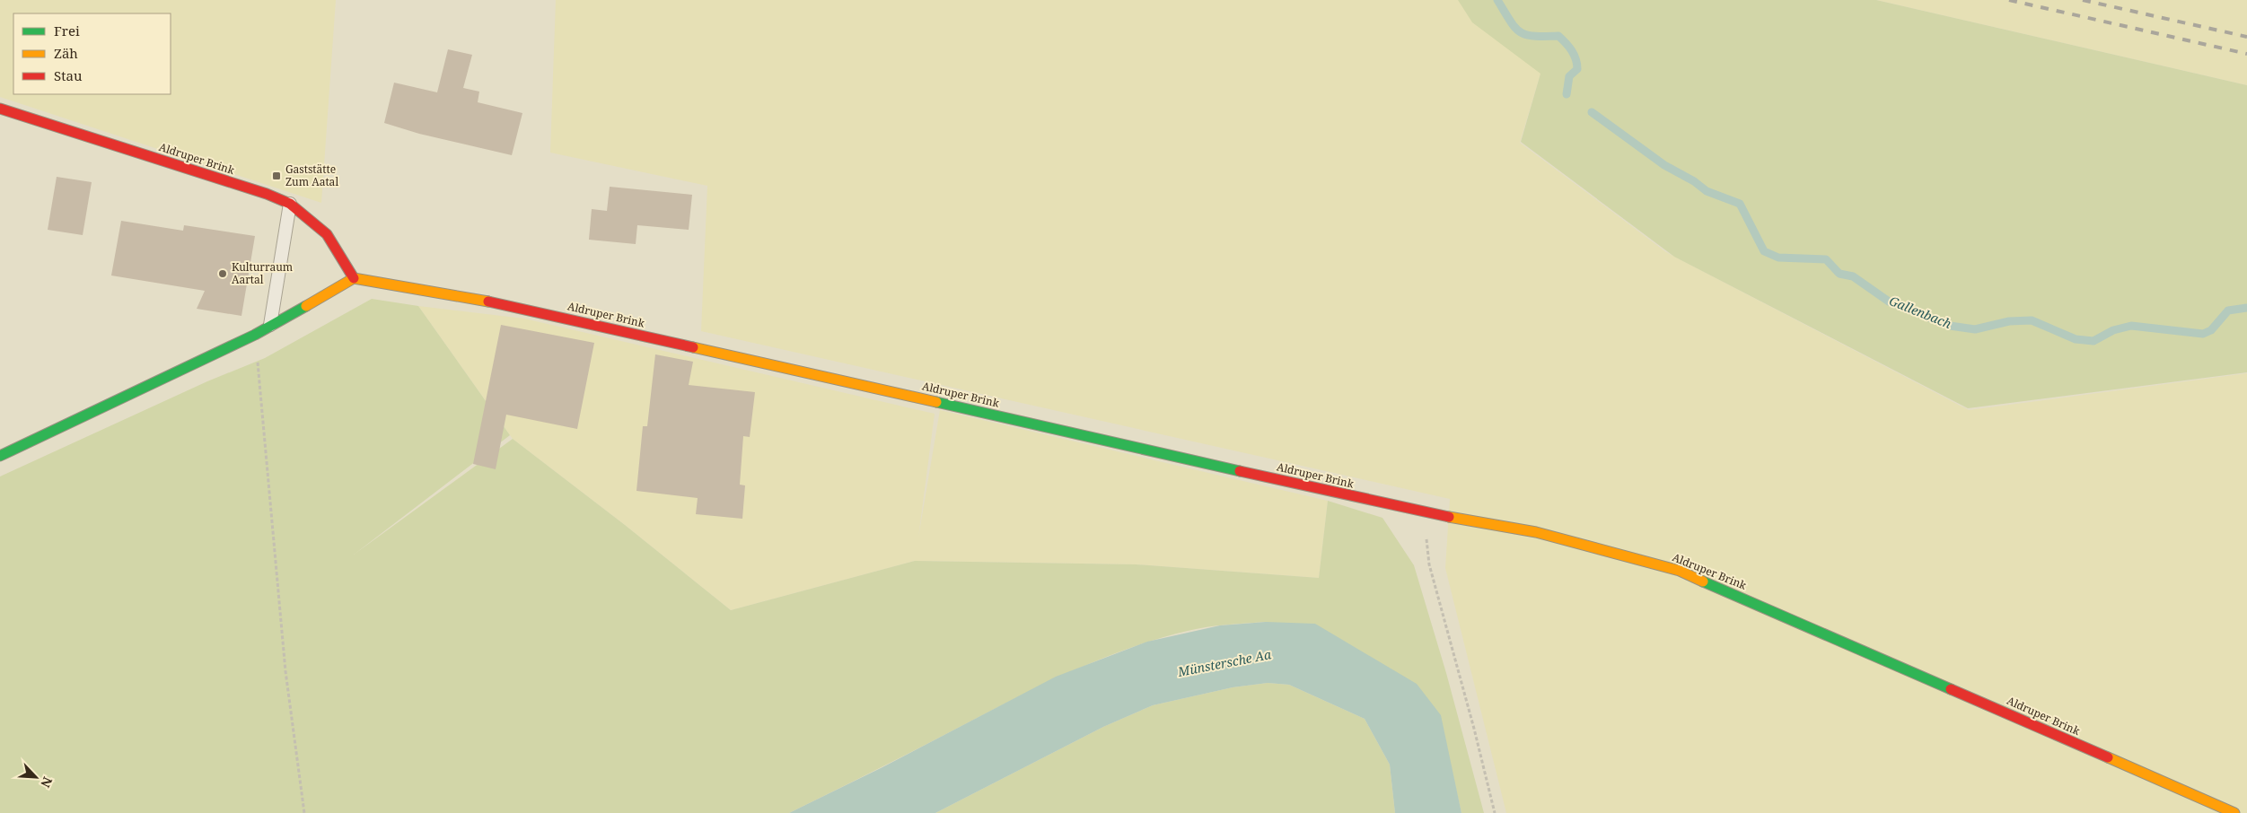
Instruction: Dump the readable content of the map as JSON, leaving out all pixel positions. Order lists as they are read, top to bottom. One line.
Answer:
{"streets":{"street":["Aldruper Brink"]},"water":["Gallenbach","Münstersche Aa"],"places":{"transit":["Gaststätte Zum Aatal"],"other":["Kulturraum Aartal"]},"legend":["Frei","Zäh","Stau"],"north":"bottom right"}
